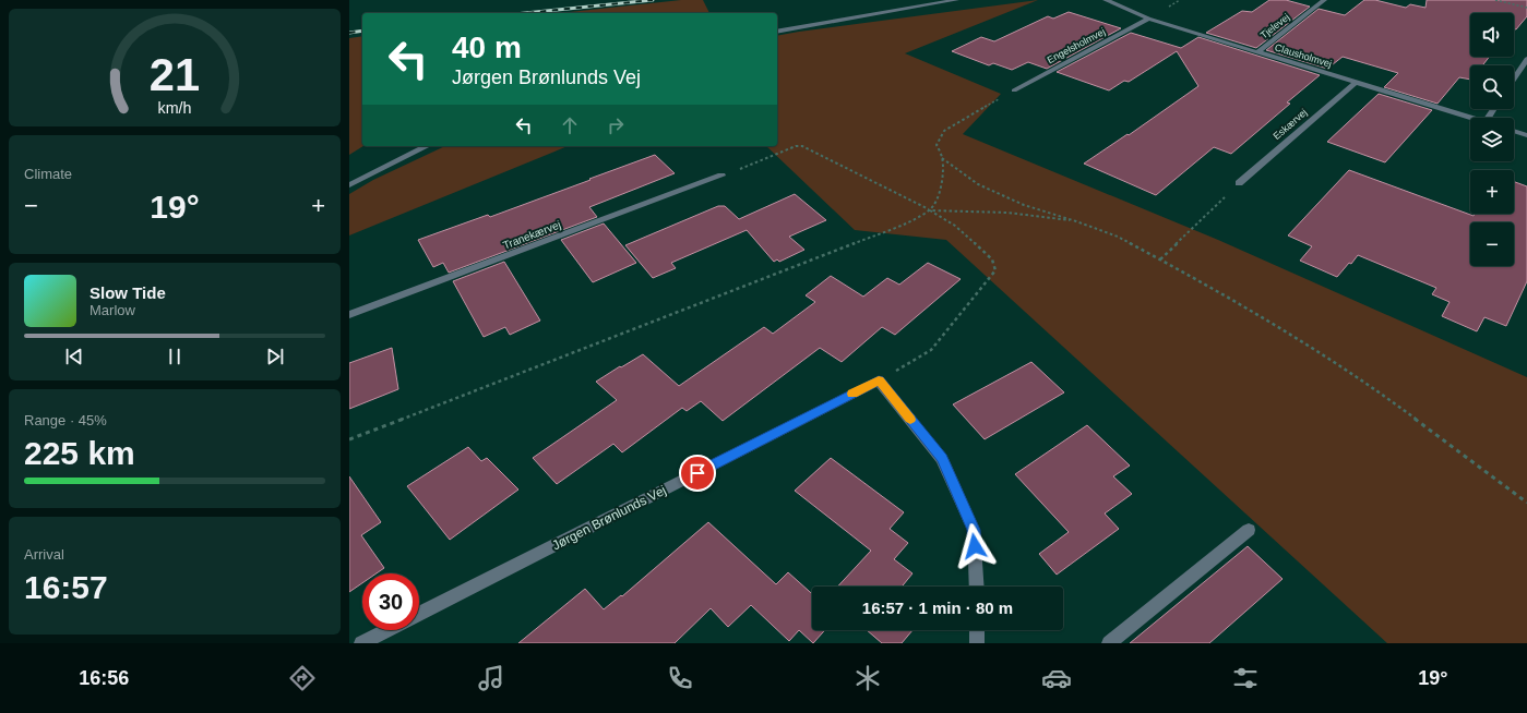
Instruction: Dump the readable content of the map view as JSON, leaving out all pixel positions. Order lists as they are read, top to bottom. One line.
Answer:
{"streets":{"street":["Tjelevej","Engelsholmvej","Clausholmvej","Eskærvej","Tranekærvej","Jørgen Brønlunds Vej"]},"crossings":[["Tjelevej","Clausholmvej"],["Engelsholmvej","Clausholmvej"],["Clausholmvej","Eskærvej"]],"page":{"map_buttons":["+","−"],"turn":["40 m","Jørgen Brønlunds Vej"],"tile":["Climate",["Range · 45%","225 km"],["Arrival","16:57"]],"heat":["−","19°","+"],"song":["Slow Tide","Marlow"],"limit":"30","trip":"16:57 · 1 min · 80 m","tabs":["16:56","19°"],"gauge":["21","km/h"]}}
